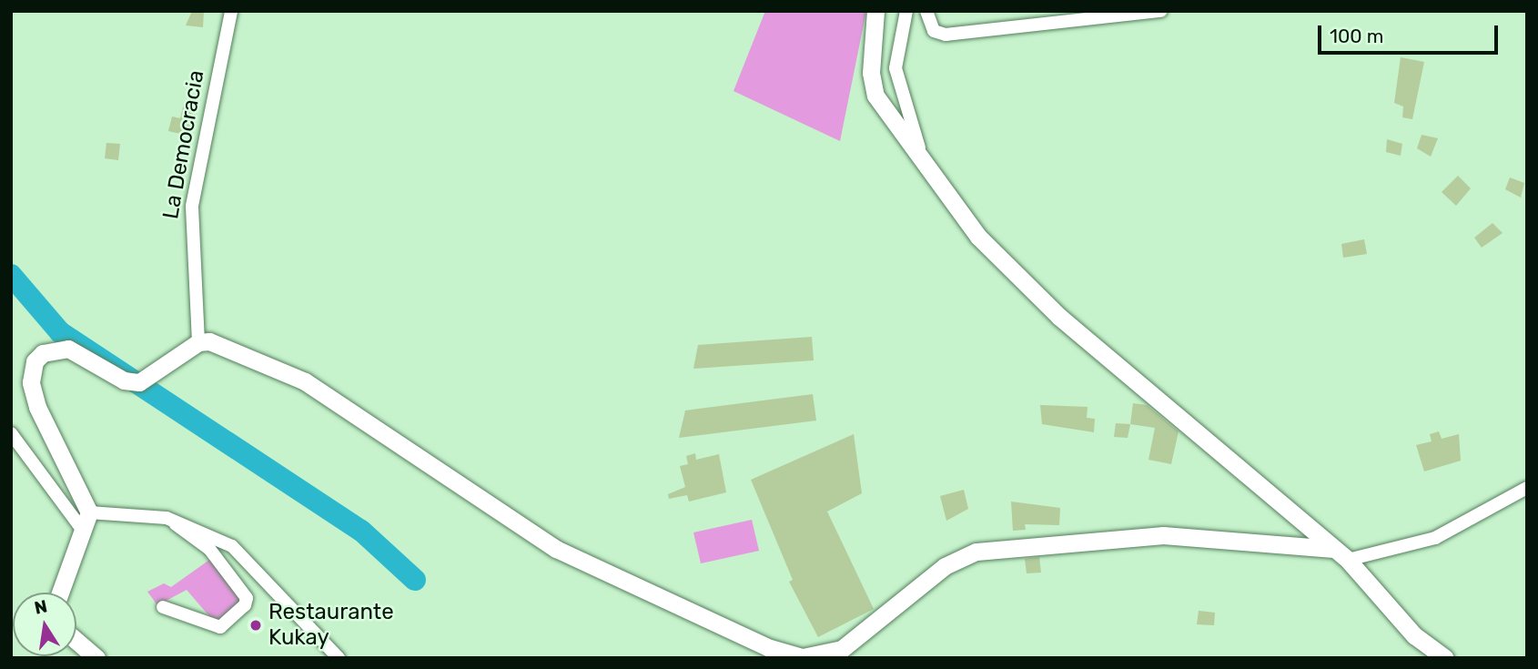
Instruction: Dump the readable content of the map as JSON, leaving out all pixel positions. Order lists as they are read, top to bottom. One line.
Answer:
{"streets":{"street":["La Democracia"]},"places":["Restaurante Kukay"],"scale_bar":"100 m","north":"top"}
